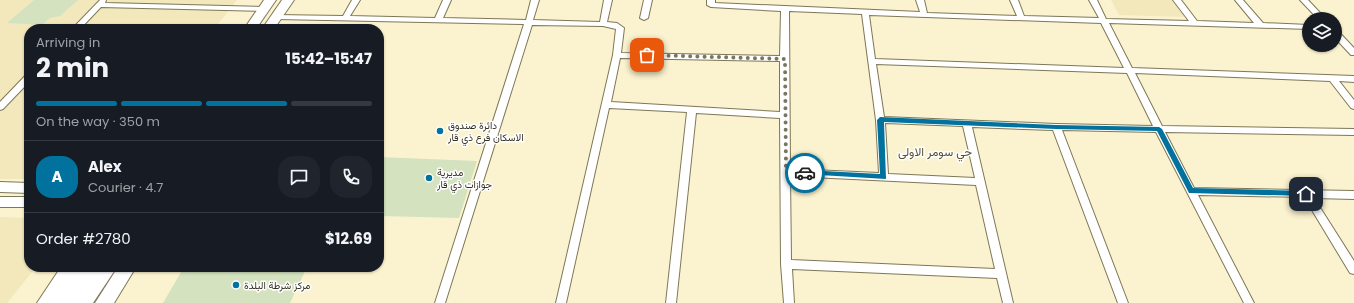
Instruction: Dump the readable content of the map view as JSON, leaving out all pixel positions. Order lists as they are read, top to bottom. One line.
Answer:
{"districts":["حي سومر الاولى"],"places":["دائرة صندوق الاسكان فرع ذي قار","مديرية جوازات ذي قار","مركز شرطة البلدة"],"page":{"heading":["2 min","Arriving in","15:42–15:47"],"panel":["Alex","Courier · 4.7","Order #2780","$12.69"],"bar":"On the way · 350 m","round":"A"}}
